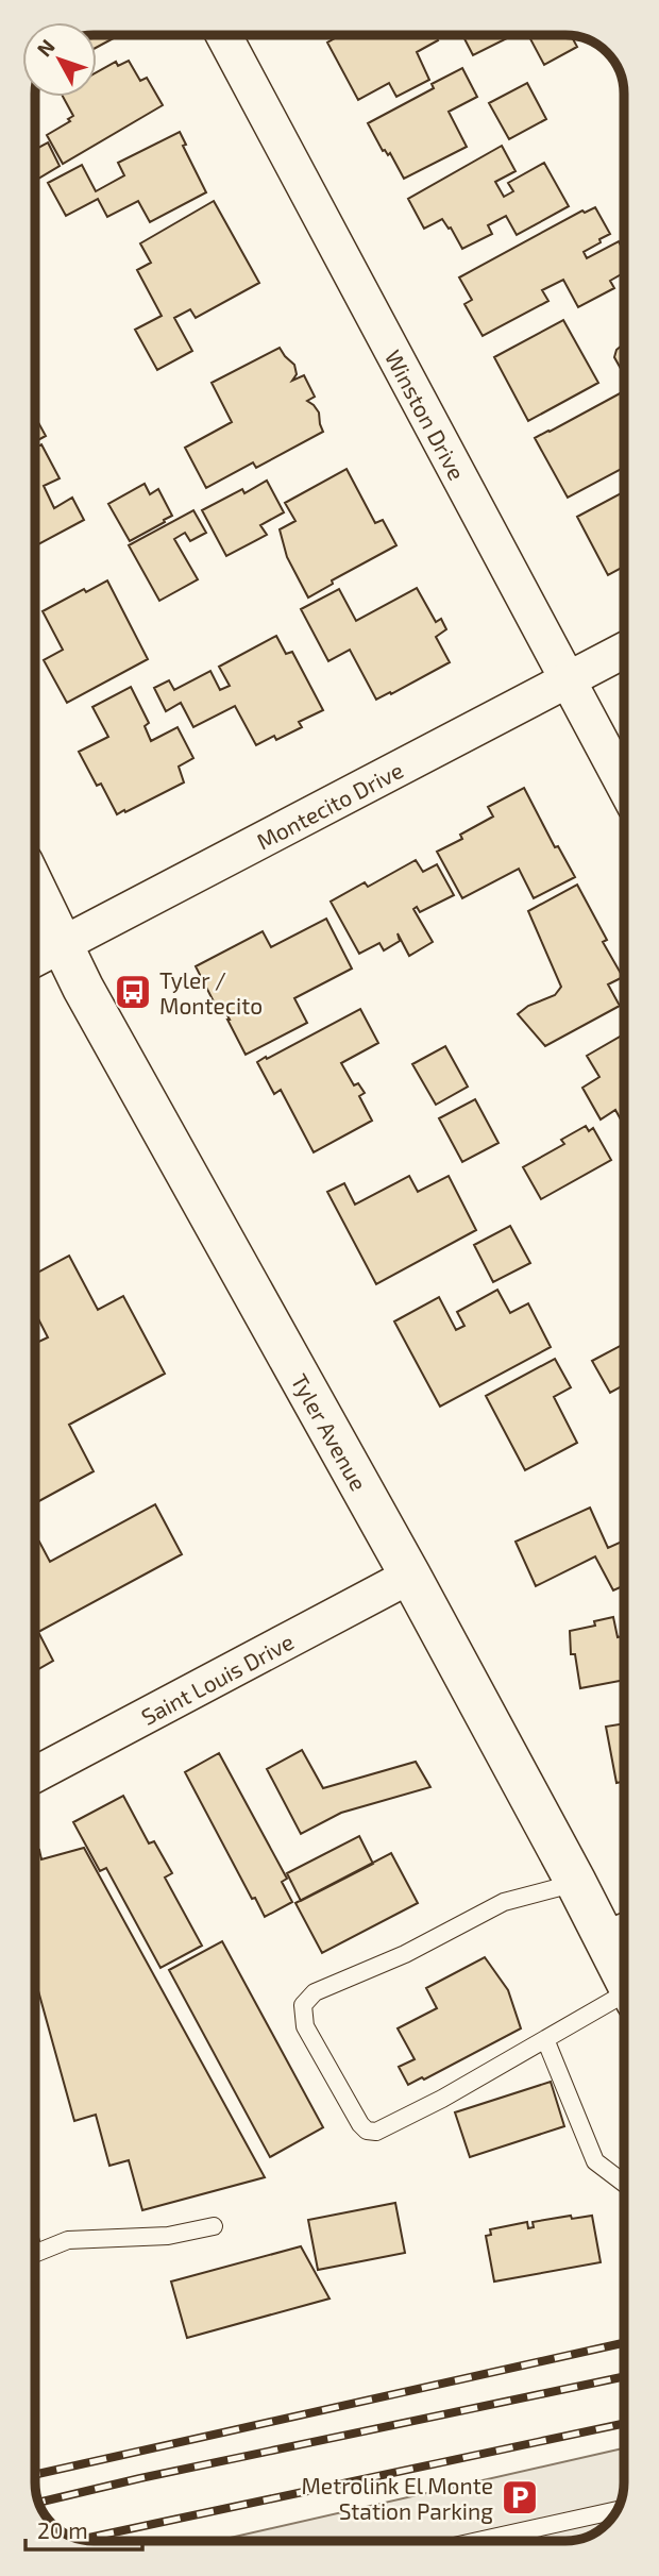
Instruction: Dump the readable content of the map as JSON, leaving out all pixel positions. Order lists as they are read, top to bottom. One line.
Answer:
{"streets":{"main road":["Tyler Avenue"],"street":["Winston Drive","Montecito Drive","Saint Louis Drive"]},"crossings":[["Winston Drive","Montecito Drive"],["Montecito Drive","Tyler Avenue"],["Tyler Avenue","Saint Louis Drive"]],"places":{"bus stop":["Tyler / Montecito"],"parking":["Metrolink El Monte Station Parking"]},"scale_bar":"20 m","north":"top left"}
